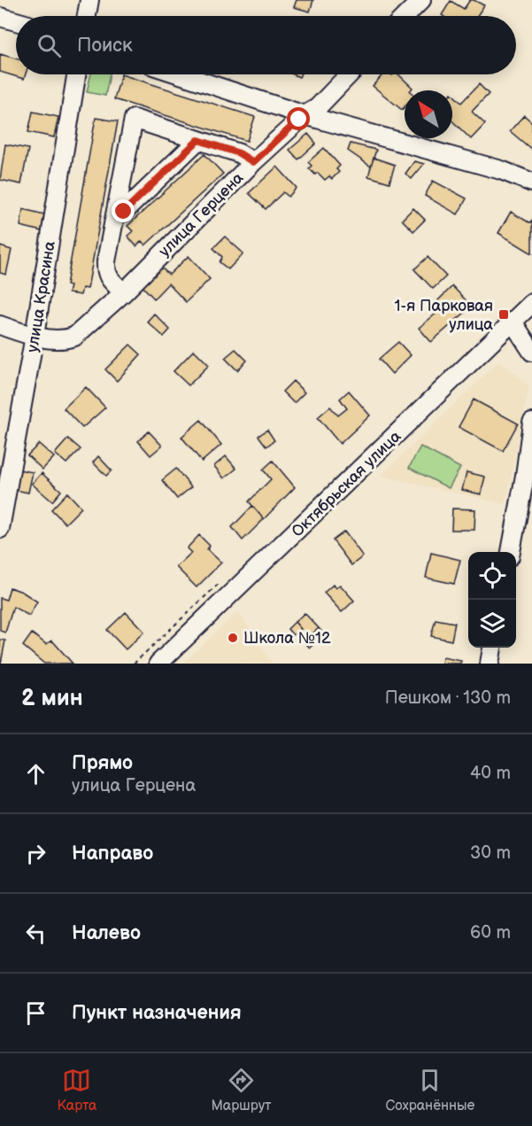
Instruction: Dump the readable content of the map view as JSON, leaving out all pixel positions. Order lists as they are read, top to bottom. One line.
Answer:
{"streets":{"street":["улица Герцена","улица Красина","Октябрьская улица"]},"crossings":[["улица Герцена","улица Красина"]],"places":{"transit":["1-я Парковая улица"],"other":["Школа №12"]},"north":"top left","page":{"search":"Поиск","heading":["2 мин","Пешком · 130 m"],"list":[["Прямо","улица Герцена","40 m"],["Направо","30 m"],["Налево","60 m"],"Пункт назначения"],"nav":["Карта","Маршрут","Сохранённые"]}}
